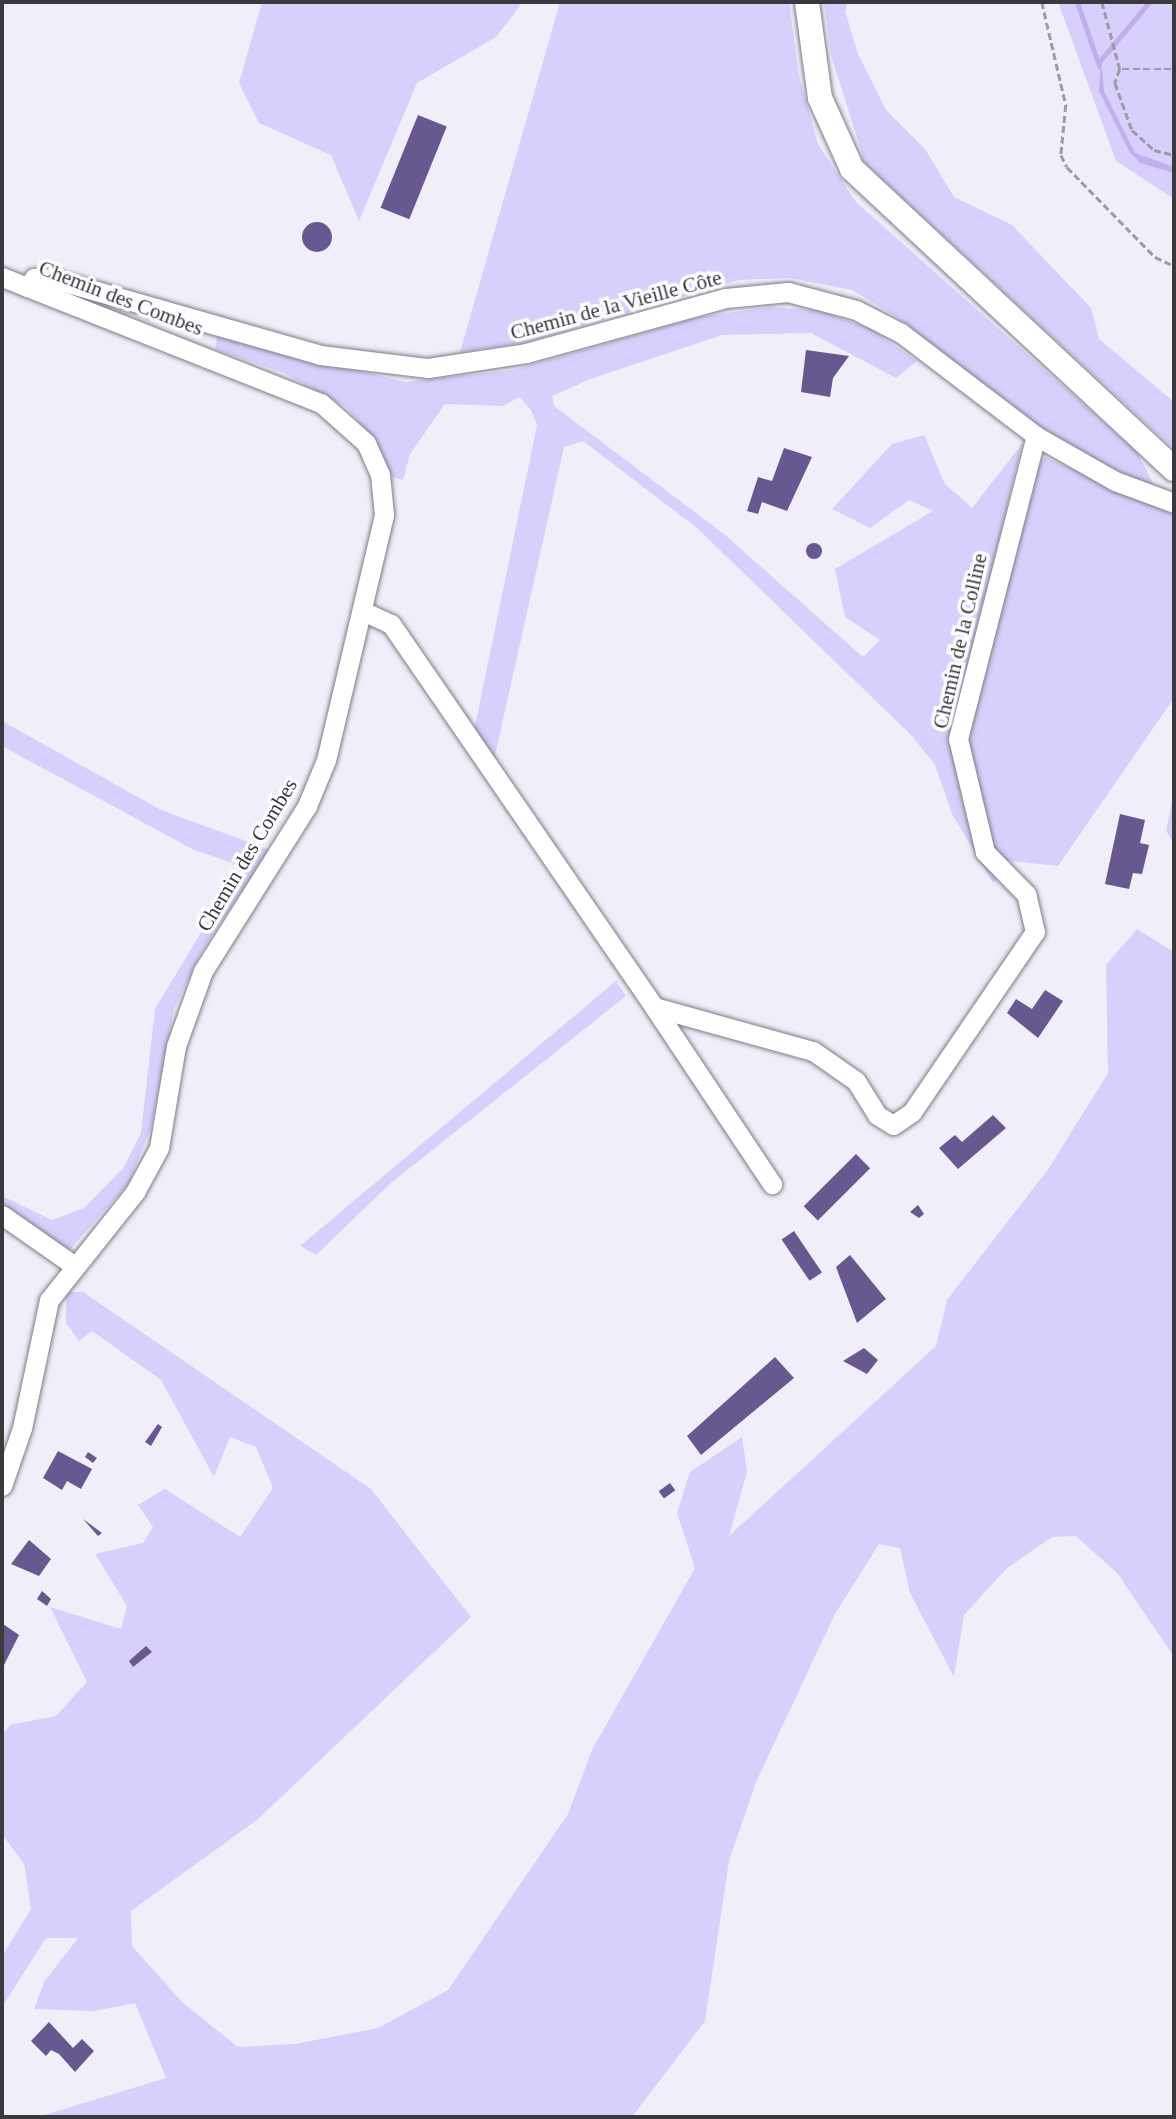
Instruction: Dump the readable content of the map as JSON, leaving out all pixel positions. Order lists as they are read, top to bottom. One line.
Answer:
{"streets":{"street":["Chemin des Combes","Chemin de la Vieille Côte","Chemin de la Colline"]},"crossings":[["Chemin des Combes","Chemin de la Vieille Côte"],["Chemin de la Vieille Côte","Chemin de la Colline"]]}
